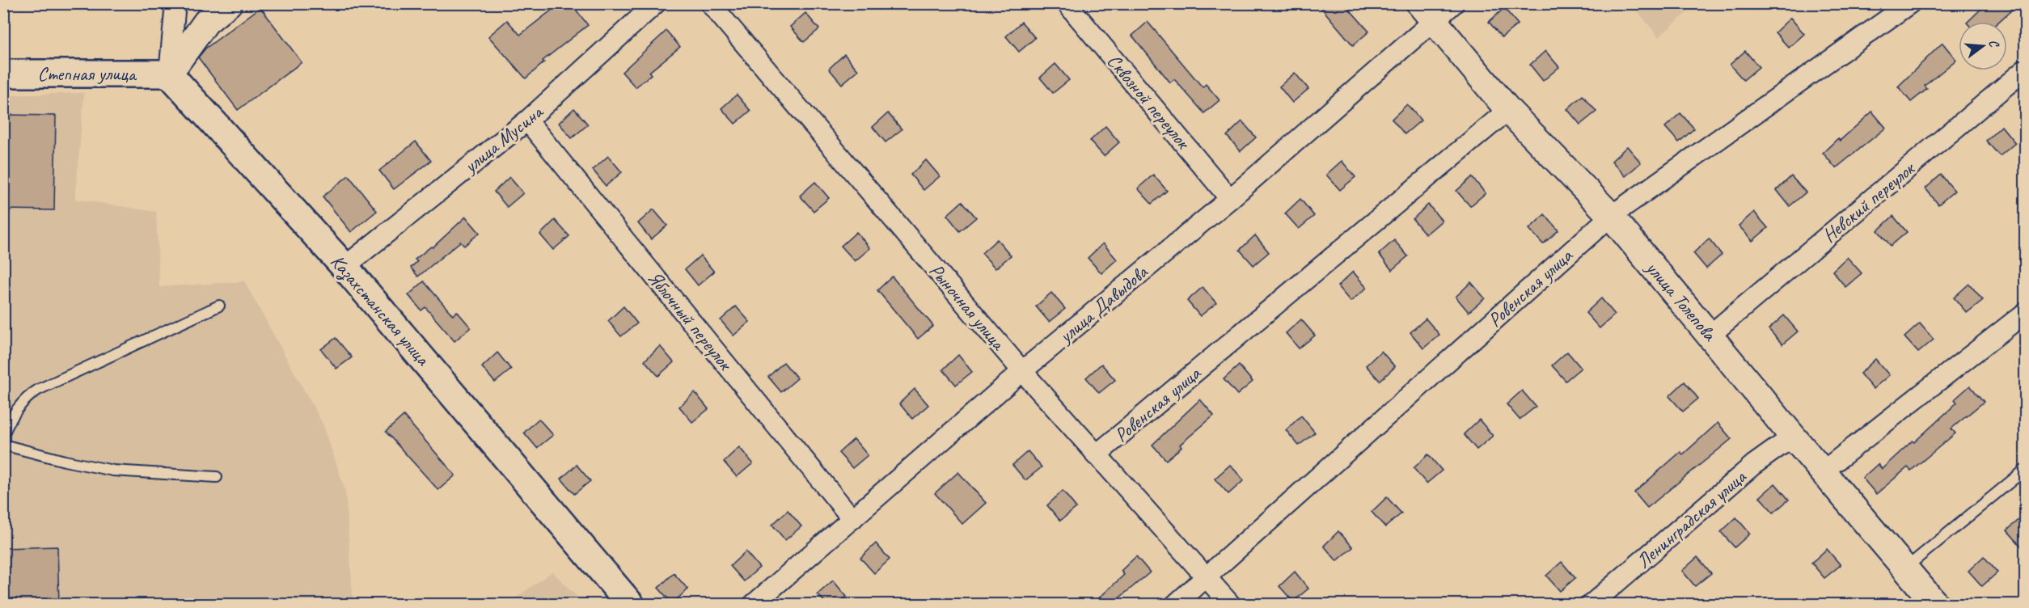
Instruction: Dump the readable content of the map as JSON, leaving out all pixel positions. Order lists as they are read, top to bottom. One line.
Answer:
{"streets":{"main road":["Степная улица","Казахстанская улица"],"street":["Сквозной переулок","улица Мусина","Невский переулок","Ровенская улица","улица Толепова","улица Давыдова","Рыночная улица","Яблочный переулок","Ленинградская улица"]},"crossings":[["Степная улица","Казахстанская улица"],["Сквозной переулок","улица Давыдова"],["улица Мусина","Казахстанская улица"],["улица Мусина","Яблочный переулок"],["Невский переулок","улица Толепова"],["Ровенская улица","улица Толепова"],["Ровенская улица","Рыночная улица"],["улица Толепова","улица Давыдова"],["улица Толепова","Ленинградская улица"],["улица Давыдова","Рыночная улица"],["улица Давыдова","Яблочный переулок"]],"north":"right"}
